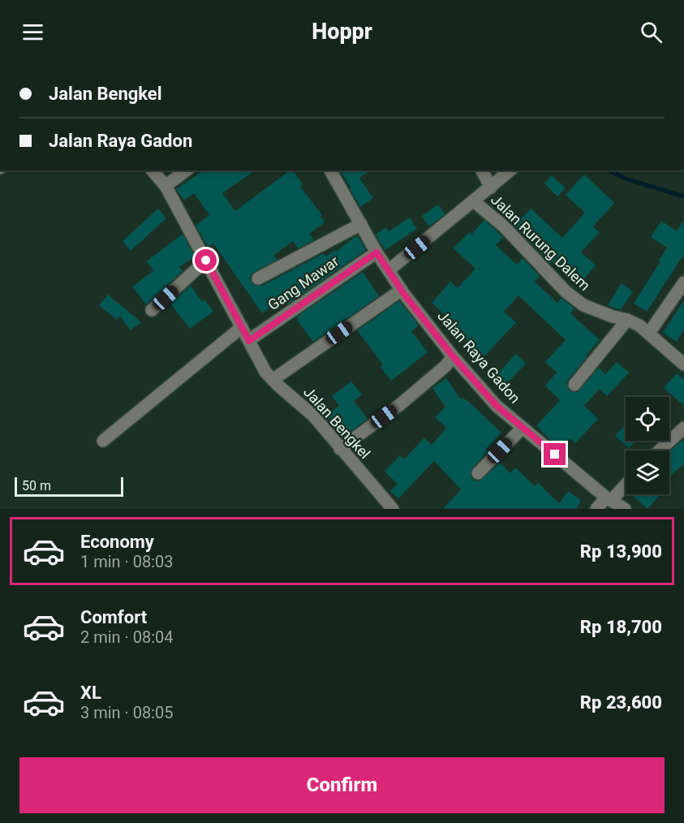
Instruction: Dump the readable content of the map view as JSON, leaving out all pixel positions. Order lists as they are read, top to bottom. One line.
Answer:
{"streets":{"street":["Jalan Rurung Dalem","Gang Mawar","Jalan Raya Gadon","Jalan Bengkel"]},"crossings":[["Gang Mawar","Jalan Raya Gadon"],["Gang Mawar","Jalan Bengkel"]],"scale_bar":"50 m","page":{"header":"Hoppr","banner":["Jalan Bengkel","Jalan Raya Gadon"],"scale":"50 m","list":[{"name":"Economy","note":"1 min · 08:03","value":"Rp 13,900"},{"name":"Comfort","note":"2 min · 08:04","value":"Rp 18,700"},{"name":"XL","note":"3 min · 08:05","value":"Rp 23,600"}],"buttons":"Confirm"}}
